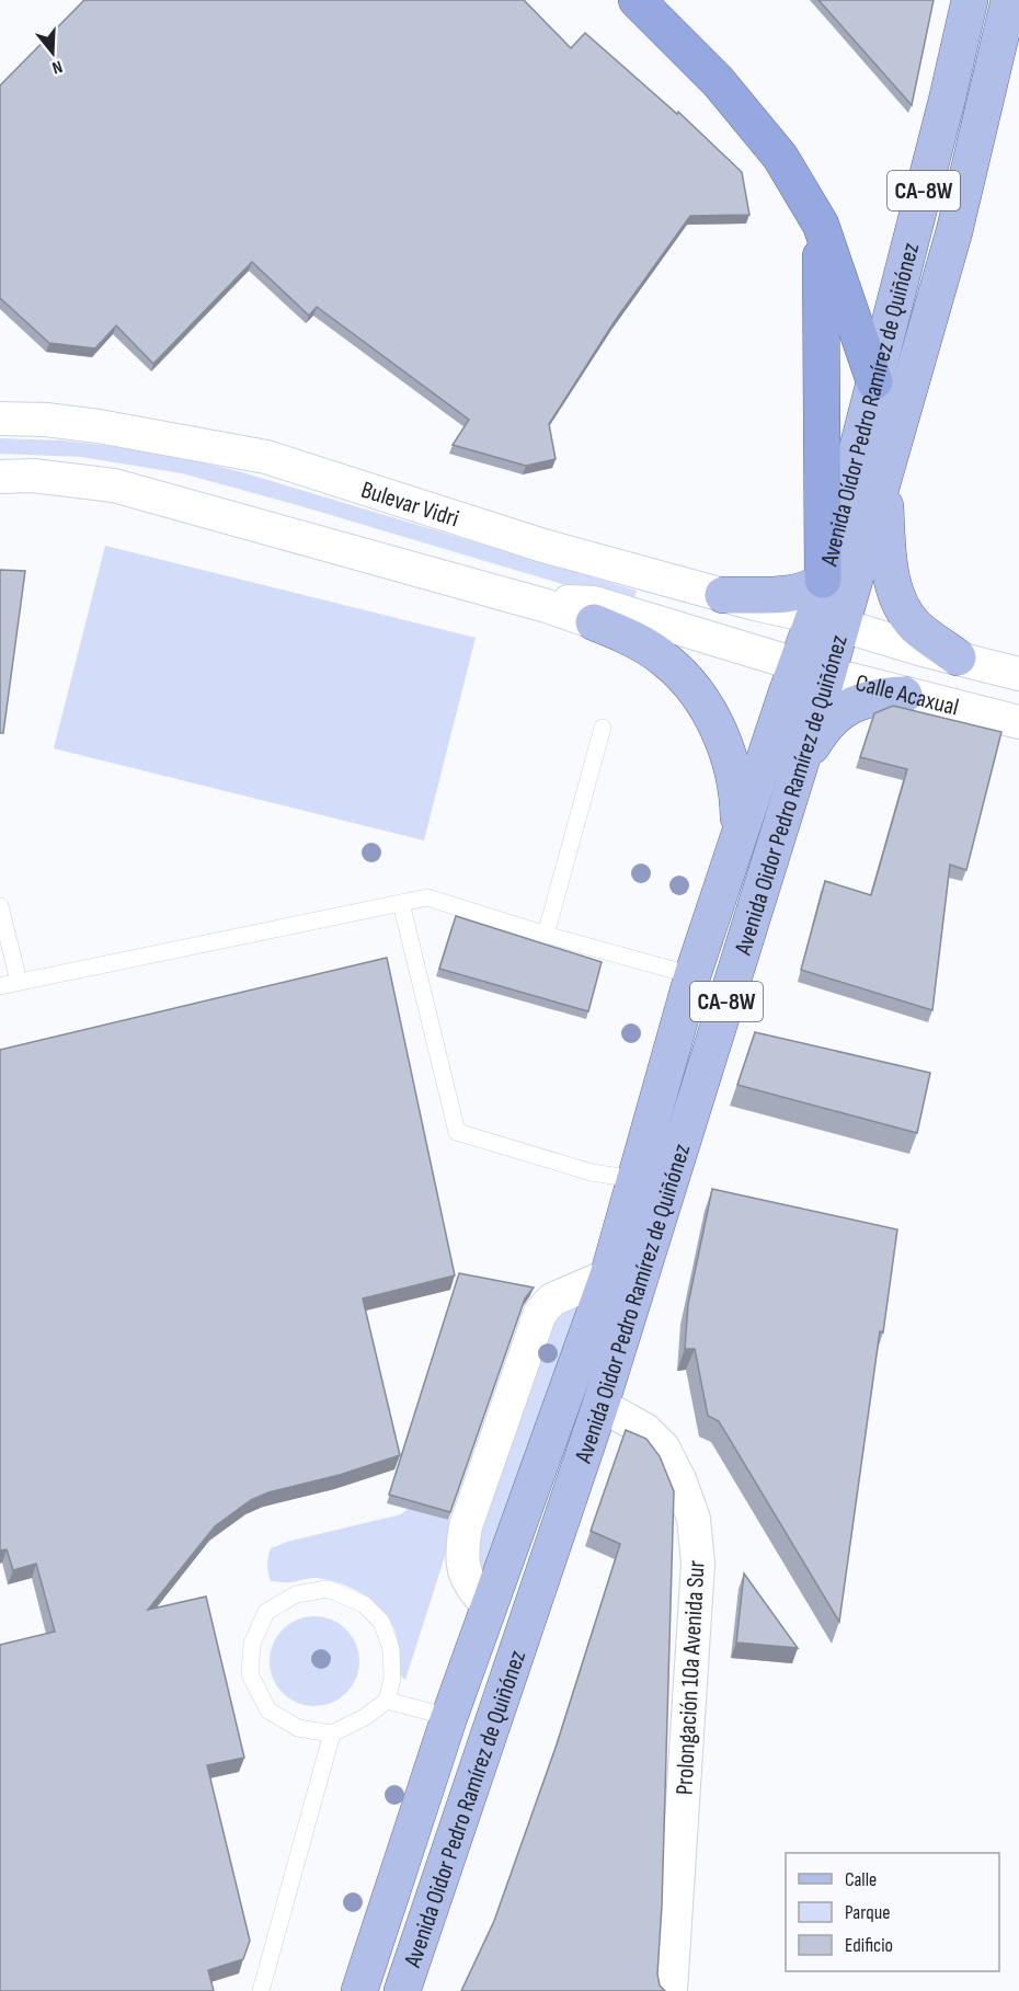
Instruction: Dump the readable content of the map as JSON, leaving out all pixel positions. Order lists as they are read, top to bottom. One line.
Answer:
{"streets":{"main road":["CA-8W","Avenida Oídor Pedro Ramírez de Quiñónez","Avenida Oidor Pedro Ramírez de Quiñónez"],"street":["Bulevar Vidri","Calle Acaxual","Prolongación 10a Avenida Sur"]},"crossings":[["Avenida Oídor Pedro Ramírez de Quiñónez","Bulevar Vidri"],["Avenida Oídor Pedro Ramírez de Quiñónez","Calle Acaxual"],["Avenida Oídor Pedro Ramírez de Quiñónez","Avenida Oidor Pedro Ramírez de Quiñónez"],["Bulevar Vidri","Calle Acaxual"],["Bulevar Vidri","Avenida Oidor Pedro Ramírez de Quiñónez"],["Calle Acaxual","Avenida Oidor Pedro Ramírez de Quiñónez"],["Avenida Oidor Pedro Ramírez de Quiñónez","Prolongación 10a Avenida Sur"]],"legend":["Calle","Parque","Edificio"],"north":"bottom"}
